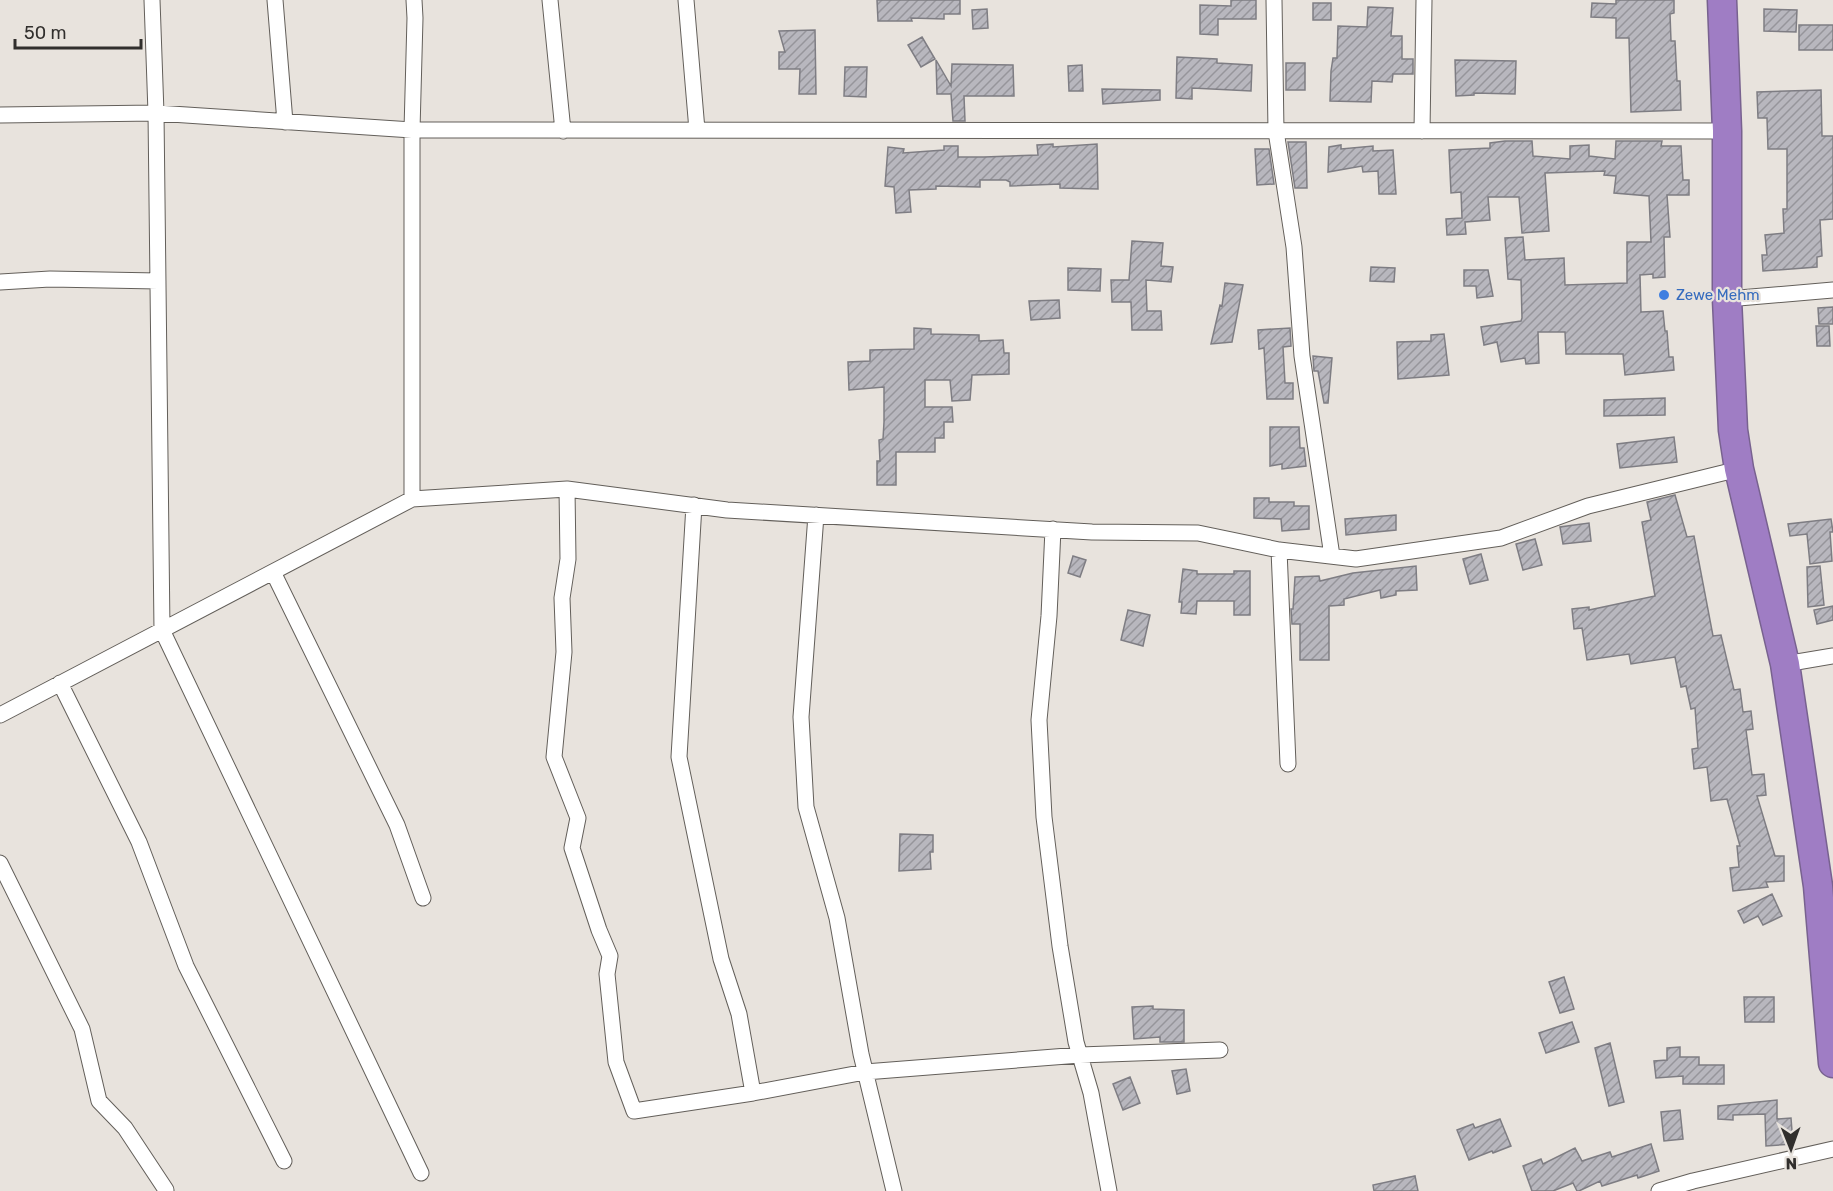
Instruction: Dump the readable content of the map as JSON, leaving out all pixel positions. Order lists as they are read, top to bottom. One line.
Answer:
{"places":["Zewe Mehm"],"scale_bar":"50 m","north":"bottom"}
